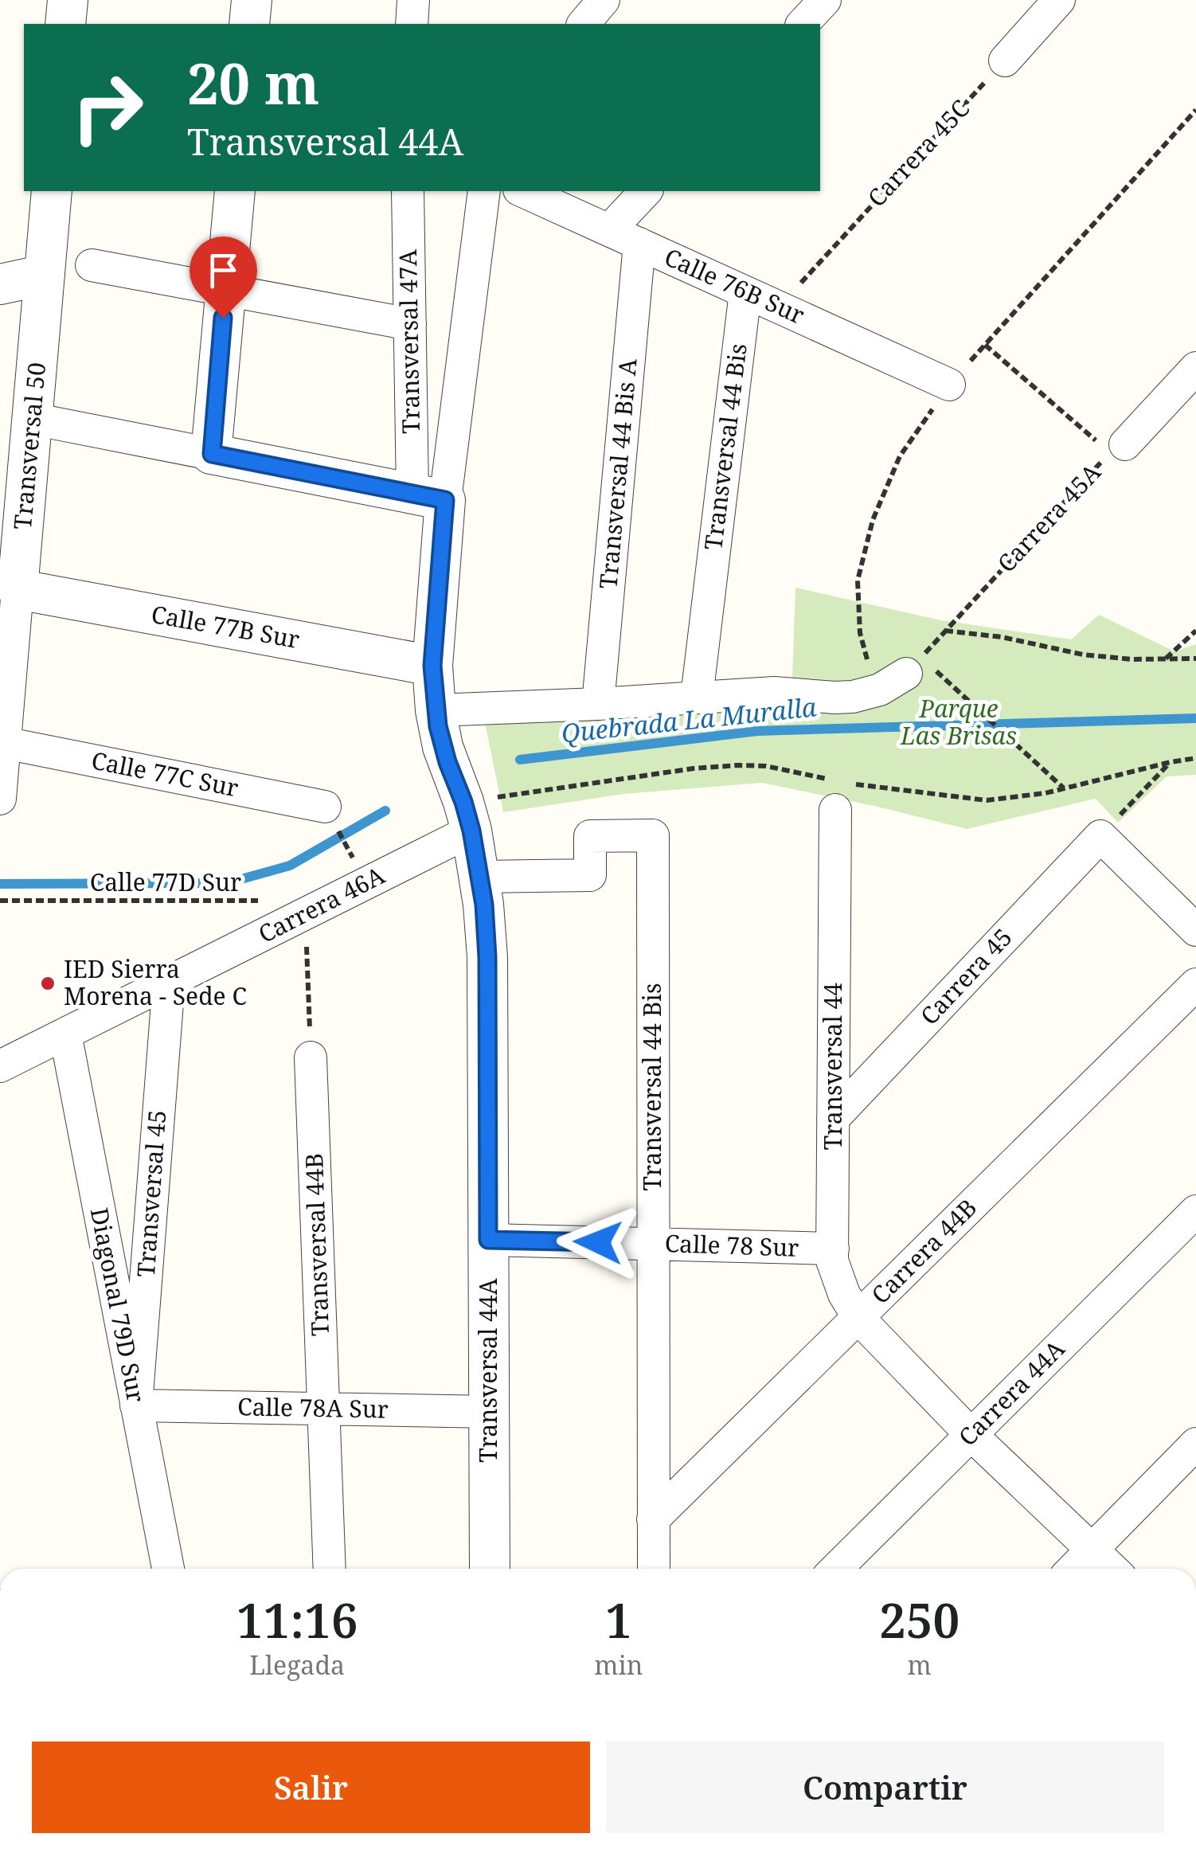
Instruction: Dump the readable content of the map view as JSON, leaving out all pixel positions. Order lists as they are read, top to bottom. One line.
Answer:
{"streets":{"street":["Calle 76B Sur","Transversal 47A","Transversal 50","Transversal 44 Bis","Transversal 44 Bis A","Calle 77B Sur","Calle 77C Sur","Carrera 46A","Carrera 45","Transversal 44","Transversal 45","Transversal 44B","Calle 78 Sur","Carrera 44B","Diagonal 79D Sur","Transversal 44A","Carrera 44A","Calle 78A Sur"],"path":["Carrera 45C","Carrera 45A","Calle 77D Sur"]},"crossings":[["Carrera 45C","Calle 76B Sur"],["Calle 76B Sur","Transversal 44 Bis"],["Calle 76B Sur","Transversal 44 Bis A"],["Transversal 47A","Calle 77B Sur"],["Transversal 47A","Carrera 46A"],["Transversal 47A","Transversal 44A"],["Transversal 50","Calle 77B Sur"],["Transversal 50","Calle 77C Sur"],["Transversal 44 Bis","Calle 78 Sur"],["Transversal 44 Bis","Carrera 44B"],["Transversal 44 Bis","Transversal 44A"],["Carrera 46A","Transversal 45"],["Carrera 46A","Diagonal 79D Sur"],["Carrera 46A","Transversal 44A"],["Carrera 45","Transversal 44"],["Transversal 44","Calle 78 Sur"],["Transversal 44","Carrera 44B"],["Transversal 45","Diagonal 79D Sur"],["Transversal 45","Calle 78A Sur"],["Transversal 44B","Calle 78A Sur"],["Calle 78 Sur","Transversal 44A"],["Diagonal 79D Sur","Calle 78A Sur"],["Transversal 44A","Calle 78A Sur"]],"water":["Quebrada La Muralla"],"parks":["Parque Las Brisas"],"places":["IED Sierra Morena - Sede C"],"page":{"turn":["20 m","Transversal 44A"],"eta":["11:16","Llegada","1","min","250","m"],"buttons":["Salir","Compartir"]}}
